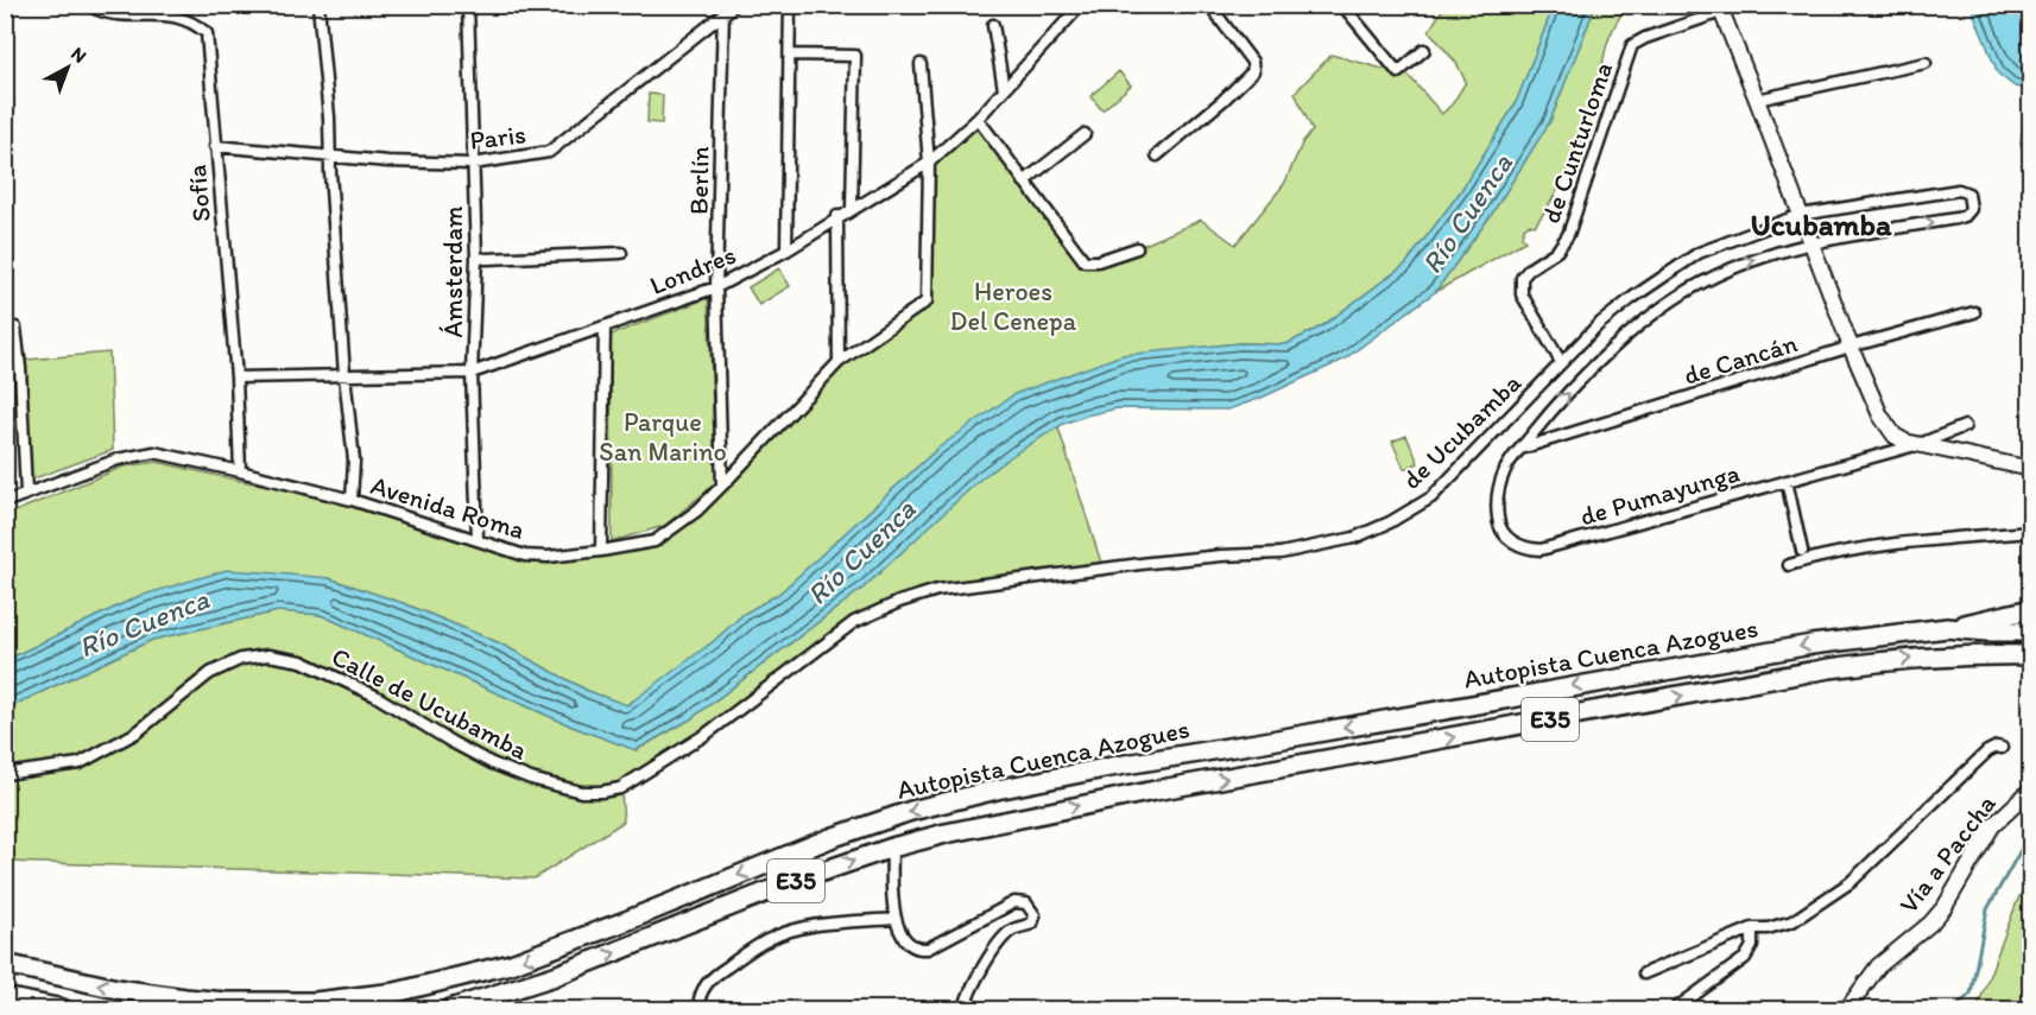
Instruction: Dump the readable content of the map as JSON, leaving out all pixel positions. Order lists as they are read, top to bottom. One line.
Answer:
{"streets":{"highway":["Autopista Cuenca Azogues","E35"],"main road":["Vía a Paccha"],"street":["Paris","de Cunturloma","Berlín","Sofía","Londres","Ámsterdam","de Cancán","de Ucubamba","de Pumayunga","Avenida Roma","Calle de Ucubamba"]},"crossings":[["Paris","Berlín"],["Paris","Sofía"],["Paris","Ámsterdam"],["de Cunturloma","de Ucubamba"],["Berlín","Londres"],["Berlín","Avenida Roma"],["Sofía","Londres"],["Sofía","Avenida Roma"],["Londres","Ámsterdam"],["Londres","Avenida Roma"],["Ámsterdam","Avenida Roma"],["de Cancán","de Pumayunga"],["de Ucubamba","Calle de Ucubamba"]],"districts":["Ucubamba"],"water":["Río Cuenca"],"parks":["Heroes Del Cenepa","Parque San Marino"],"north":"top right"}
